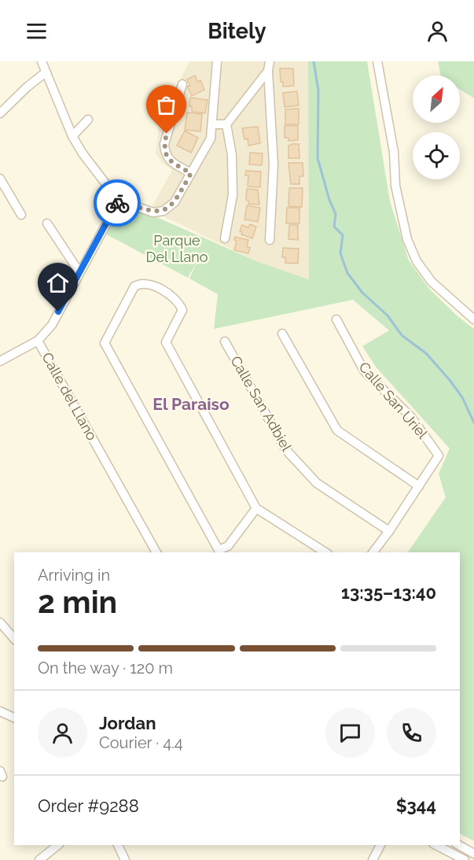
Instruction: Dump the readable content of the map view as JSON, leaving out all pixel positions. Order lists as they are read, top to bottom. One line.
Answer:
{"streets":{"street":["Calle del Llano","Calle San Uriel","Calle San Adbiel"]},"districts":["El Paraiso"],"parks":["Parque Del Llano"],"north":"top right","page":{"header":"Bitely","heading":["2 min","Arriving in","13:35–13:40"],"panel":["Jordan","Courier · 4.4","Order #9288","$344"],"bar":"On the way · 120 m"}}
